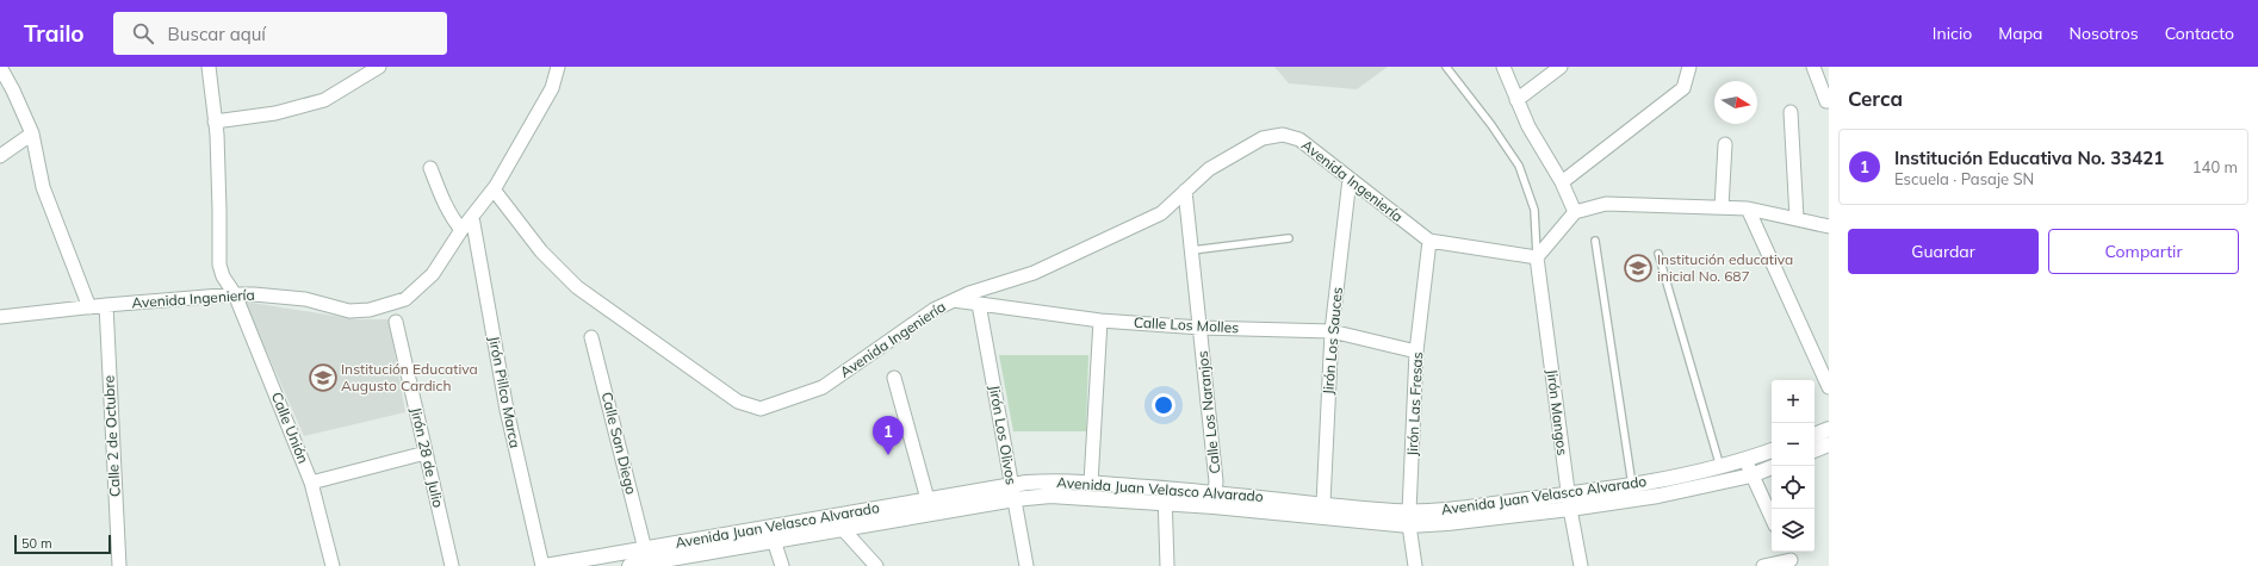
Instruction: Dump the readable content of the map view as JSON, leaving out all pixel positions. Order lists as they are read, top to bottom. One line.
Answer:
{"streets":{"street":["Avenida Ingeniería","Calle Los Molles","Jirón Los Sauces","Jirón Pillco Marca","Jirón Las Fresas","Calle Los Naranjos","Jirón Mangos","Calle Unión","Jirón Los Olivos","Calle 2 de Octubre","Calle San Diego","Jirón 28 de Julio","Avenida Juan Velasco Alvarado"]},"crossings":[["Avenida Ingeniería","Calle Los Molles"],["Avenida Ingeniería","Jirón Los Sauces"],["Avenida Ingeniería","Jirón Pillco Marca"],["Avenida Ingeniería","Jirón Las Fresas"],["Avenida Ingeniería","Calle Los Naranjos"],["Avenida Ingeniería","Jirón Mangos"],["Avenida Ingeniería","Calle Unión"],["Avenida Ingeniería","Calle 2 de Octubre"],["Calle Los Molles","Jirón Los Sauces"],["Calle Los Molles","Jirón Las Fresas"],["Calle Los Molles","Calle Los Naranjos"],["Calle Los Molles","Jirón Los Olivos"],["Jirón Los Sauces","Avenida Juan Velasco Alvarado"],["Jirón Pillco Marca","Avenida Juan Velasco Alvarado"],["Jirón Las Fresas","Avenida Juan Velasco Alvarado"],["Calle Los Naranjos","Avenida Juan Velasco Alvarado"],["Jirón Mangos","Avenida Juan Velasco Alvarado"],["Jirón Los Olivos","Avenida Juan Velasco Alvarado"],["Calle San Diego","Avenida Juan Velasco Alvarado"]],"places":{"school or university":["Institución educativa inicial No. 687","Institución Educativa Augusto Cardich"]},"scale_bar":"50 m","north":"right","page":{"header":"Trailo","search":"Buscar aquí","nav":["Inicio","Mapa","Nosotros","Contacto"],"heading":"Cerca","list":[{"mark":"1","name":"Institución Educativa No. 33421","note":"Escuela · Pasaje SN","value":"140 m"}],"buttons":["Guardar","Compartir"],"map_buttons":["+","−"],"pins":"1","scale":"50 m"}}
